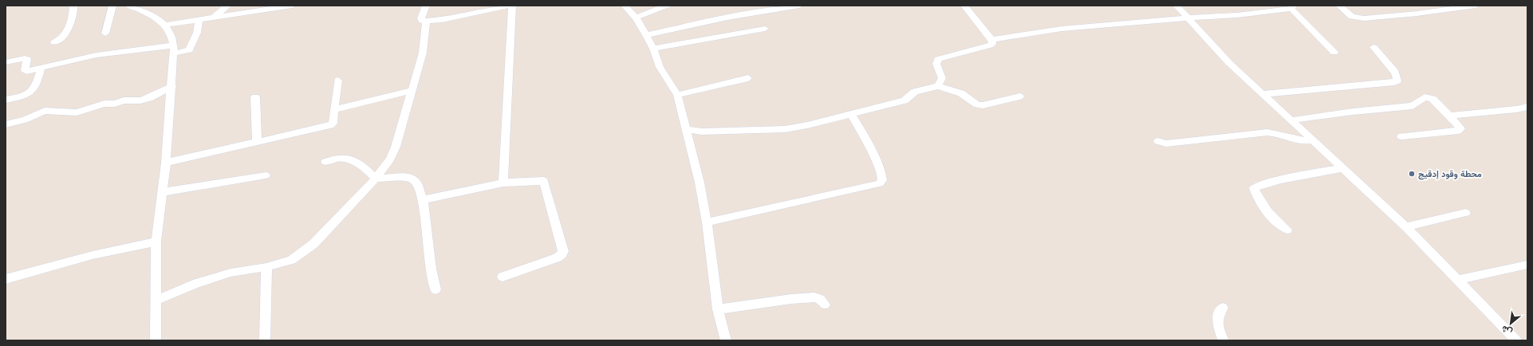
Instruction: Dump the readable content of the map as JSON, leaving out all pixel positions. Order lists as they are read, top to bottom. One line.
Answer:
{"places":["محطة وقود إدقيج"],"north":"bottom left"}
